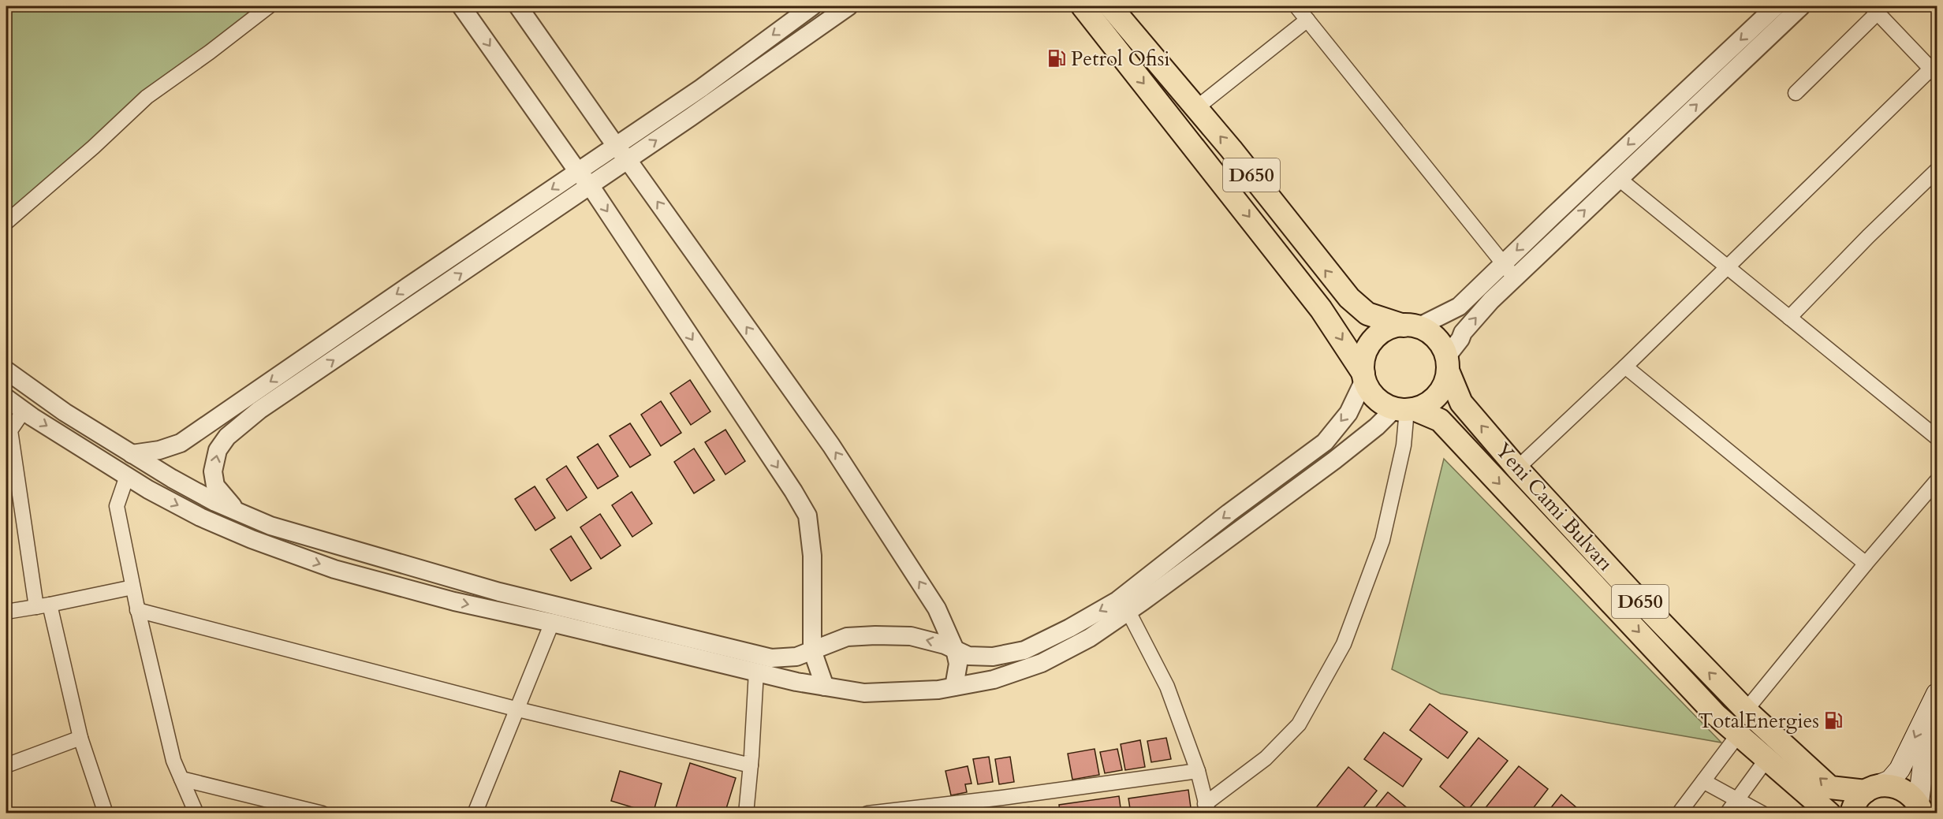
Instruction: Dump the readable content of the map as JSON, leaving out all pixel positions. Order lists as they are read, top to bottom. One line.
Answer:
{"streets":{"main road":["D650","Yeni Cami Bulvarı"]},"crossings":[["D650","Yeni Cami Bulvarı"]],"places":{"fuel station":["Petrol Ofisi","TotalEnergies"]}}
